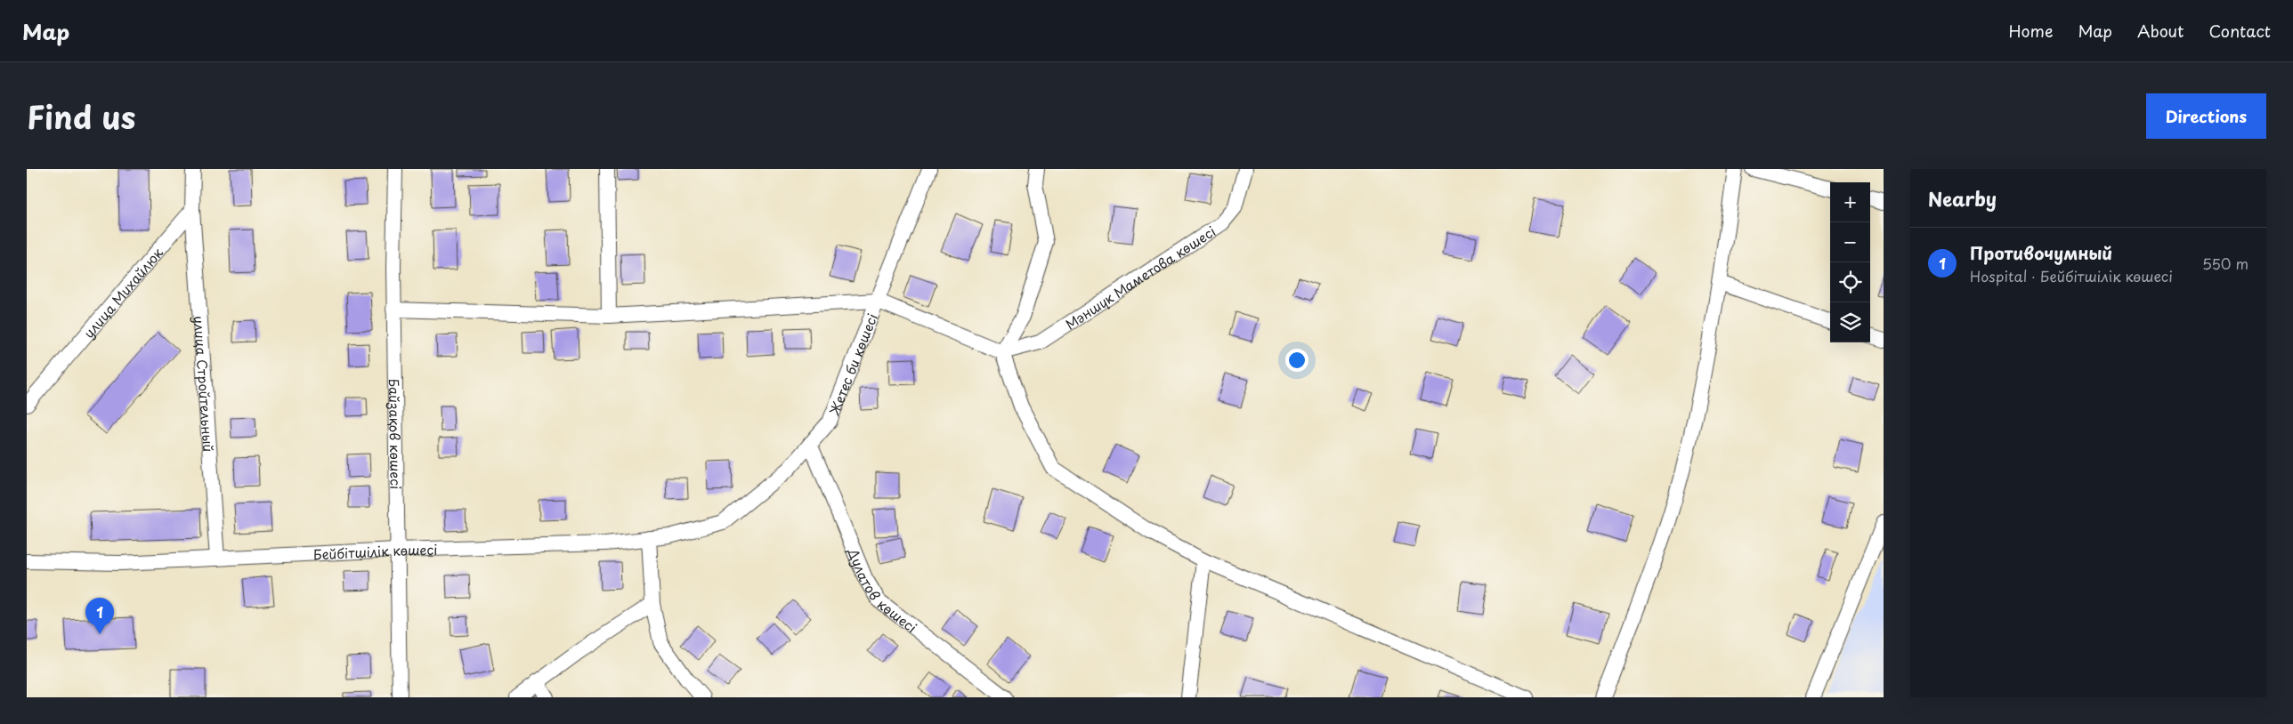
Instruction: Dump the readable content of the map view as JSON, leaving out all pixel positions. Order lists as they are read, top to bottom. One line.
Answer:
{"streets":{"street":["Мәншүк Маметова көшесі","улица Михайлюк","Жетес би көшесі","улица Стройтельный","Байзақов көшесі","Бейбітшілік көшесі","Дулатов көшесі"]},"crossings":[["улица Михайлюк","улица Стройтельный"],["Жетес би көшесі","Бейбітшілік көшесі"],["Жетес би көшесі","Дулатов көшесі"],["улица Стройтельный","Бейбітшілік көшесі"],["Байзақов көшесі","Бейбітшілік көшесі"]],"page":{"header":"Map","nav":["Home","Map","About","Contact"],"title":"Find us","buttons":"Directions","heading":"Nearby","map_buttons":["+","−"],"list":[{"mark":"1","name":"Противочумный","note":"Hospital · Бейбітшілік көшесі","value":"550 m"}],"pins":"1"}}
